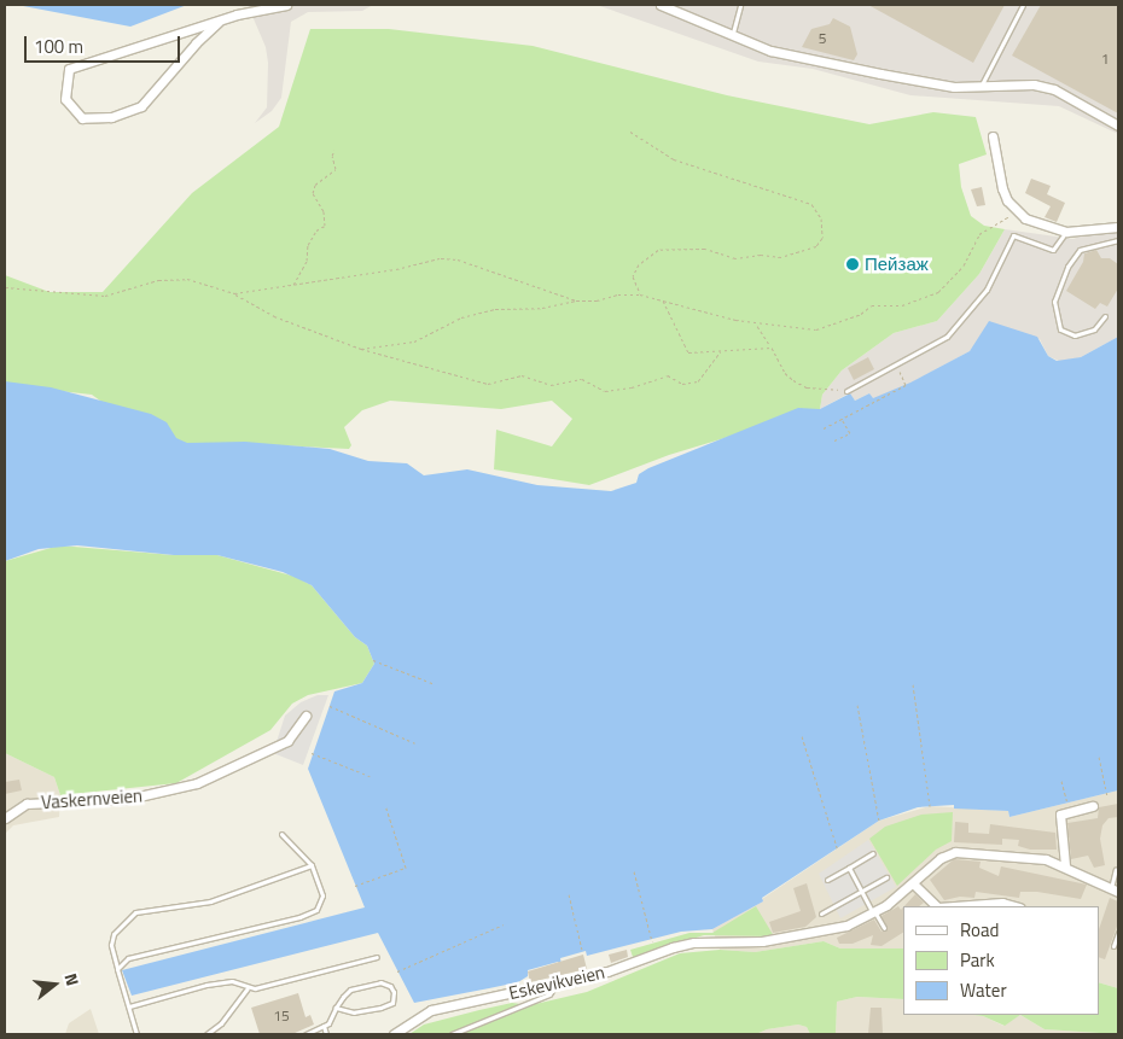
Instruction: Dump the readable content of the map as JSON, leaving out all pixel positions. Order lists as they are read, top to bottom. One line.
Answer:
{"streets":{"street":["Vaskernveien","Eskevikveien"]},"places":["Пейзаж"],"house_numbers":["5","1","15"],"legend":["Road","Park","Water"],"scale_bar":"100 m","north":"right"}
